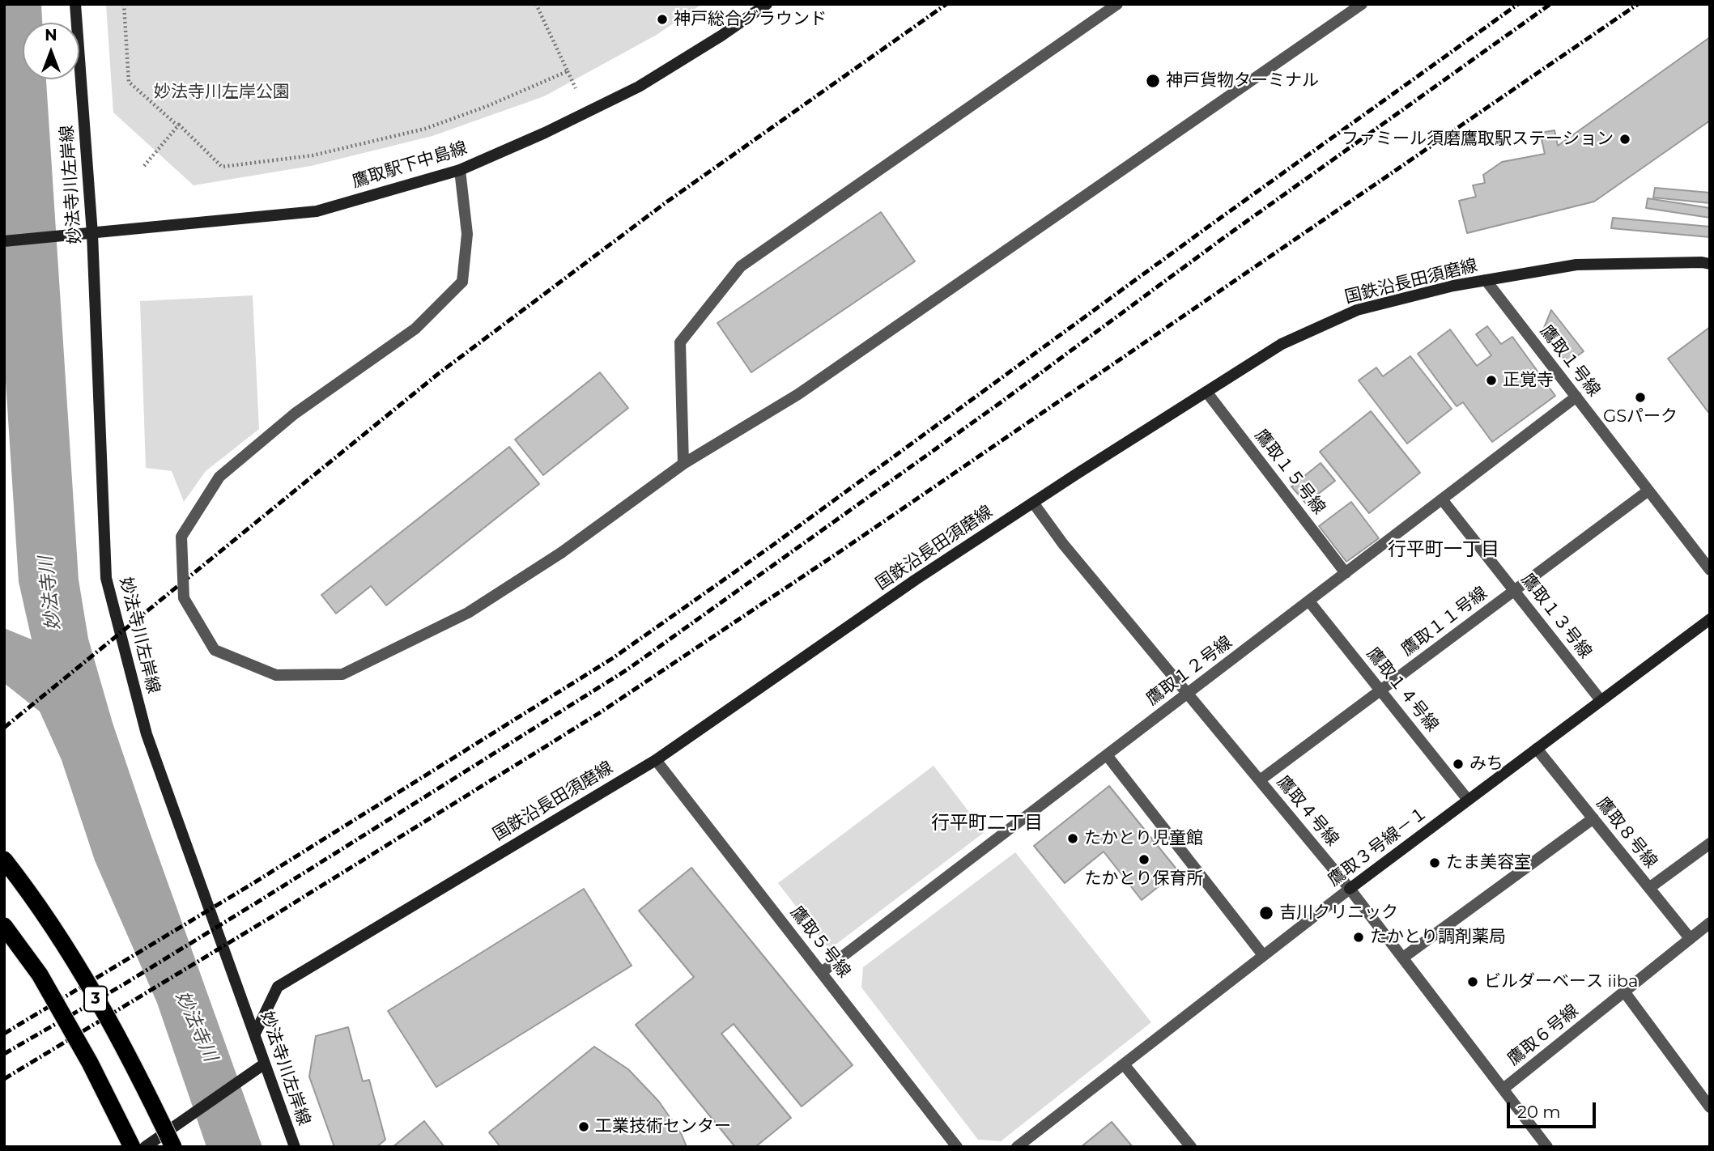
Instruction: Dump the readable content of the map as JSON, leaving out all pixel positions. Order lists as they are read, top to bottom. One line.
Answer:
{"streets":{"highway":["3"],"street":["鷹取駅下中島線","妙法寺川左岸線","国鉄沿長田須磨線","鷹取１号線","鷹取１５号線","鷹取１３号線","鷹取１１号線","鷹取１２号線","鷹取１４号線","鷹取４号線","鷹取８号線","鷹取３号線－１","鷹取５号線","鷹取６号線"]},"crossings":[["鷹取駅下中島線","妙法寺川左岸線"],["妙法寺川左岸線","国鉄沿長田須磨線"],["国鉄沿長田須磨線","鷹取１号線"],["国鉄沿長田須磨線","鷹取１５号線"],["国鉄沿長田須磨線","鷹取４号線"],["国鉄沿長田須磨線","鷹取５号線"],["鷹取１号線","鷹取１１号線"],["鷹取１号線","鷹取１２号線"],["鷹取１５号線","鷹取１２号線"],["鷹取１３号線","鷹取１１号線"],["鷹取１３号線","鷹取１２号線"],["鷹取１３号線","鷹取３号線－１"],["鷹取１１号線","鷹取１４号線"],["鷹取１１号線","鷹取４号線"],["鷹取１２号線","鷹取１４号線"],["鷹取１２号線","鷹取４号線"],["鷹取１２号線","鷹取５号線"],["鷹取１４号線","鷹取３号線－１"],["鷹取４号線","鷹取３号線－１"],["鷹取４号線","鷹取６号線"],["鷹取８号線","鷹取３号線－１"],["鷹取８号線","鷹取６号線"]],"districts":["行平町一丁目","行平町二丁目"],"water":["妙法寺川"],"parks":["妙法寺川左岸公園"],"places":["神戸総合グラウンド","神戸貨物ターミナル","ファミール須磨鷹取駅ステーション","正覚寺","GSパーク","みち","たかとり児童館","たかとり保育所","たま美容室","吉川クリニック","たかとり調剤薬局","ビルダーベース iiba","工業技術センター"],"scale_bar":"20 m","north":"top"}
